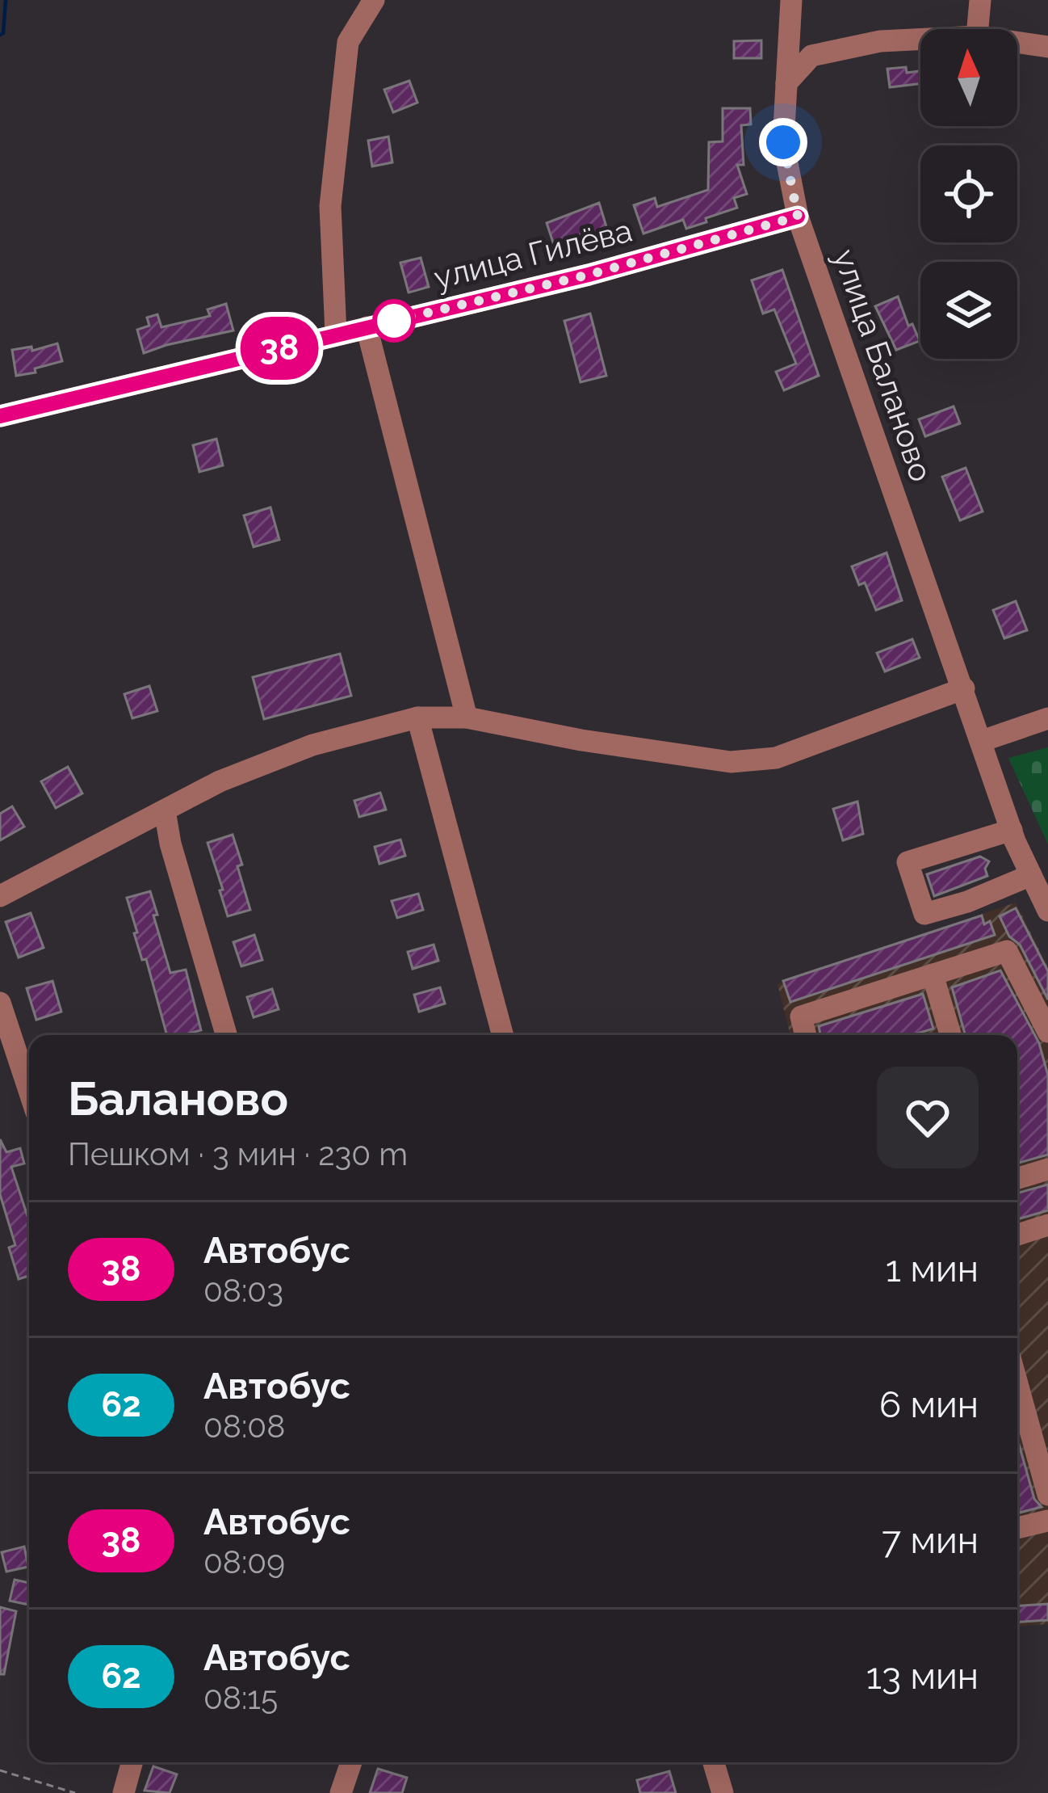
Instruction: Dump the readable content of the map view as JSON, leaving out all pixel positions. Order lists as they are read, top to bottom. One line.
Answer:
{"streets":{"street":["улица Гилёва","улица Баланово"]},"crossings":[["улица Гилёва","улица Баланово"]],"lines":["bus line 38"],"north":"top","page":{"on_map":"38","heading":["Баланово","Пешком · 3 мин · 230 m"],"list":[{"mark":"38","name":"Автобус","note":"08:03","value":"1 мин"},{"mark":"62","name":"Автобус","note":"08:08","value":"6 мин"},{"mark":"38","name":"Автобус","note":"08:09","value":"7 мин"},{"mark":"62","name":"Автобус","note":"08:15","value":"13 мин"}]}}
